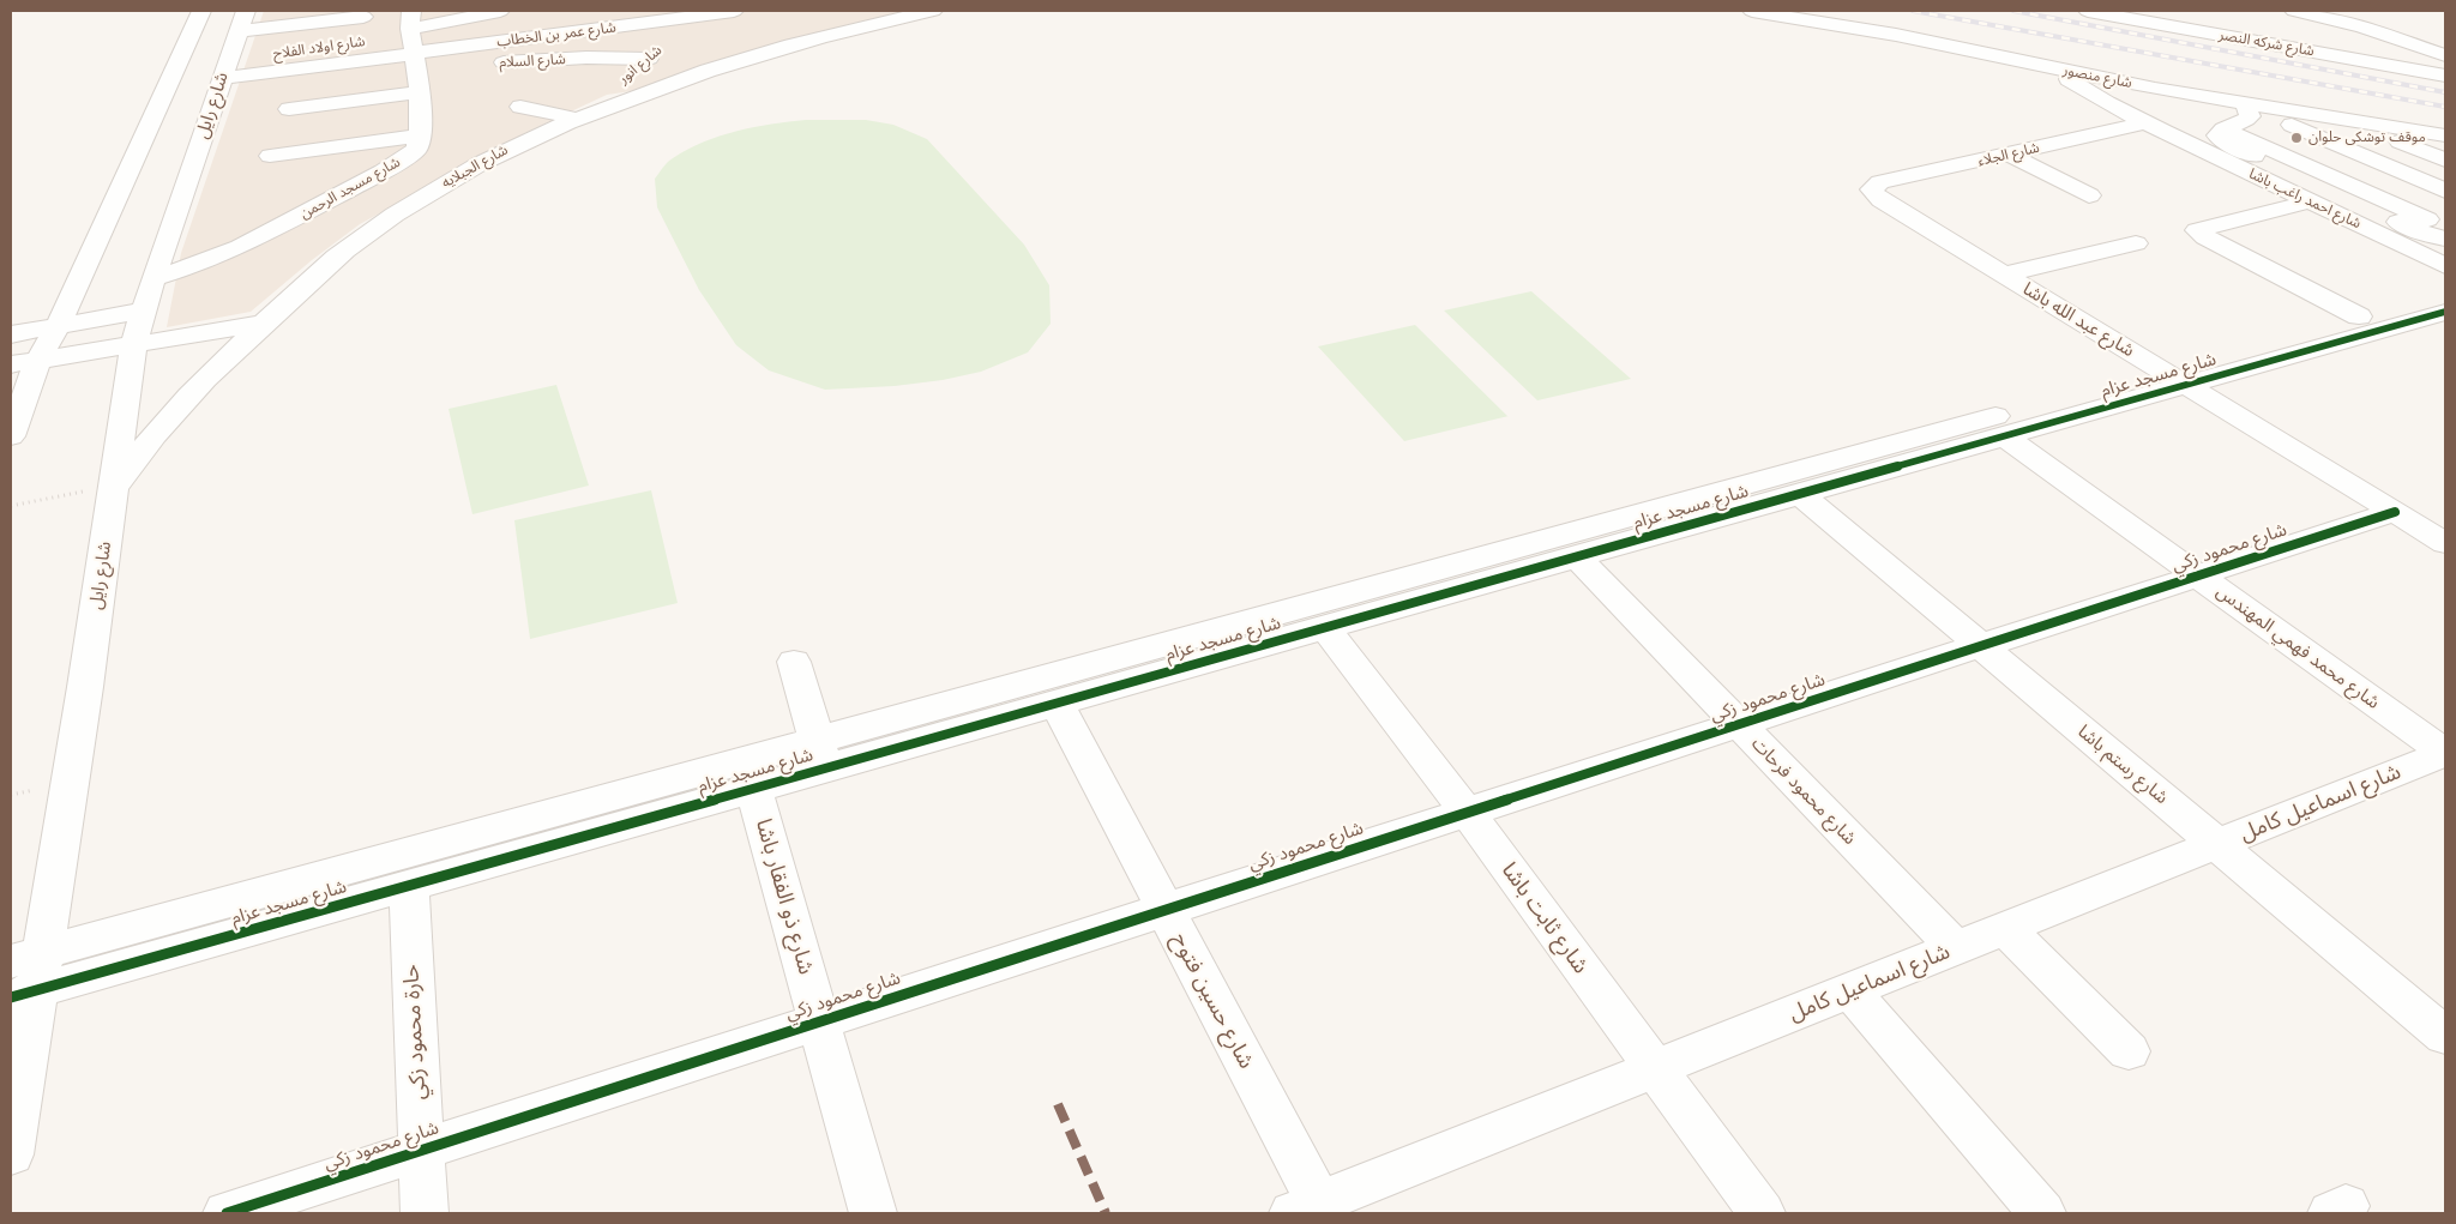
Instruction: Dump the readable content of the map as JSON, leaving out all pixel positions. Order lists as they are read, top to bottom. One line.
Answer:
{"streets":{"street":["شارع عمر بن الخطاب","شارع شركه النصر","شارع اولاد الفلاح","شارع السلام","شارع انور","شارع منصور","شارع رايل","شارع الجلاء","شارع الجبلايه","شارع مسجد الرحمن","شارع احمد راغب باشا","شارع عبد الله باشا","شارع مسجد عزام","شارع محمود زكي","شارع محمد فهمي المهندس","شارع رستم باشا","شارع محمود فرحات","شارع اسماعيل كامل","شارع ذو الفقار باشا","شارع ثابت باشا","شارع حسين فتوح","حارة محمود زكي"]},"crossings":[["شارع عمر بن الخطاب","شارع اولاد الفلاح"],["شارع عمر بن الخطاب","شارع انور"],["شارع عمر بن الخطاب","شارع رايل"],["شارع اولاد الفلاح","شارع رايل"],["شارع السلام","شارع انور"],["شارع انور","شارع الجبلايه"],["شارع منصور","شارع احمد راغب باشا"],["شارع رايل","شارع الجبلايه"],["شارع رايل","شارع مسجد الرحمن"],["شارع رايل","شارع مسجد عزام"],["شارع الجلاء","شارع احمد راغب باشا"],["شارع الجلاء","شارع عبد الله باشا"],["شارع عبد الله باشا","شارع مسجد عزام"],["شارع عبد الله باشا","شارع محمود زكي"],["شارع مسجد عزام","شارع محمد فهمي المهندس"],["شارع مسجد عزام","شارع رستم باشا"],["شارع مسجد عزام","شارع محمود فرحات"],["شارع مسجد عزام","شارع ذو الفقار باشا"],["شارع مسجد عزام","شارع ثابت باشا"],["شارع مسجد عزام","شارع حسين فتوح"],["شارع مسجد عزام","حارة محمود زكي"],["شارع محمود زكي","شارع محمد فهمي المهندس"],["شارع محمود زكي","شارع رستم باشا"],["شارع محمود زكي","شارع محمود فرحات"],["شارع محمود زكي","شارع ذو الفقار باشا"],["شارع محمود زكي","شارع ثابت باشا"],["شارع محمود زكي","شارع حسين فتوح"],["شارع محمود زكي","حارة محمود زكي"],["شارع محمد فهمي المهندس","شارع اسماعيل كامل"],["شارع رستم باشا","شارع اسماعيل كامل"],["شارع محمود فرحات","شارع اسماعيل كامل"],["شارع اسماعيل كامل","شارع ثابت باشا"],["شارع اسماعيل كامل","شارع حسين فتوح"]],"places":["موقف توشكى حلوان"]}
